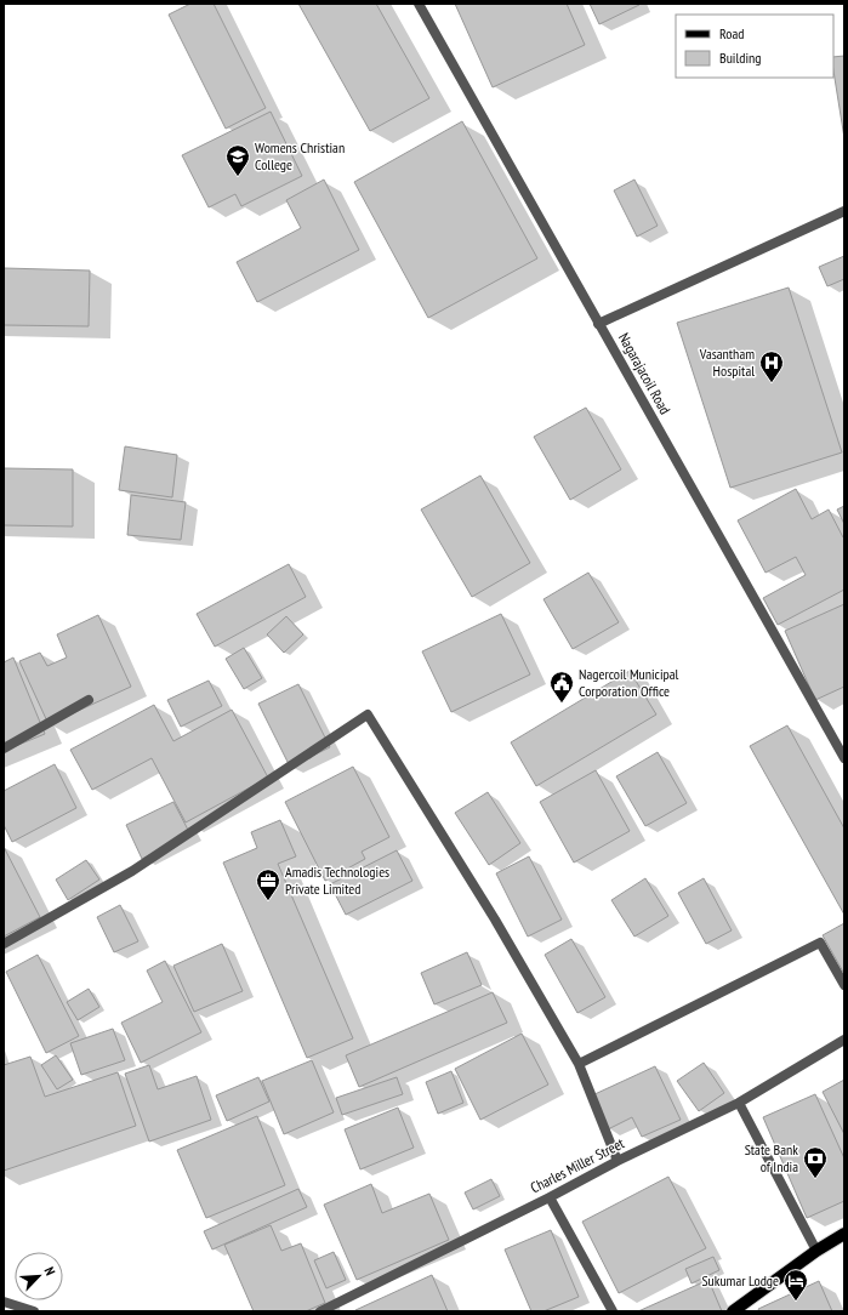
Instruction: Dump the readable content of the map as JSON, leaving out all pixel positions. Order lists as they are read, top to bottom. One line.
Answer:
{"streets":{"street":["Nagarajacoil Road","Charles Miller Street"]},"places":{"school or university":["Womens Christian College"],"hospital":["Vasantham Hospital"],"public building":["Nagercoil Municipal Corporation Office"],"office":["Amadis Technologies Private Limited"],"bank":["State Bank of India"],"hotel":["Sukumar Lodge"]},"legend":["Road","Building"],"north":"top right"}
